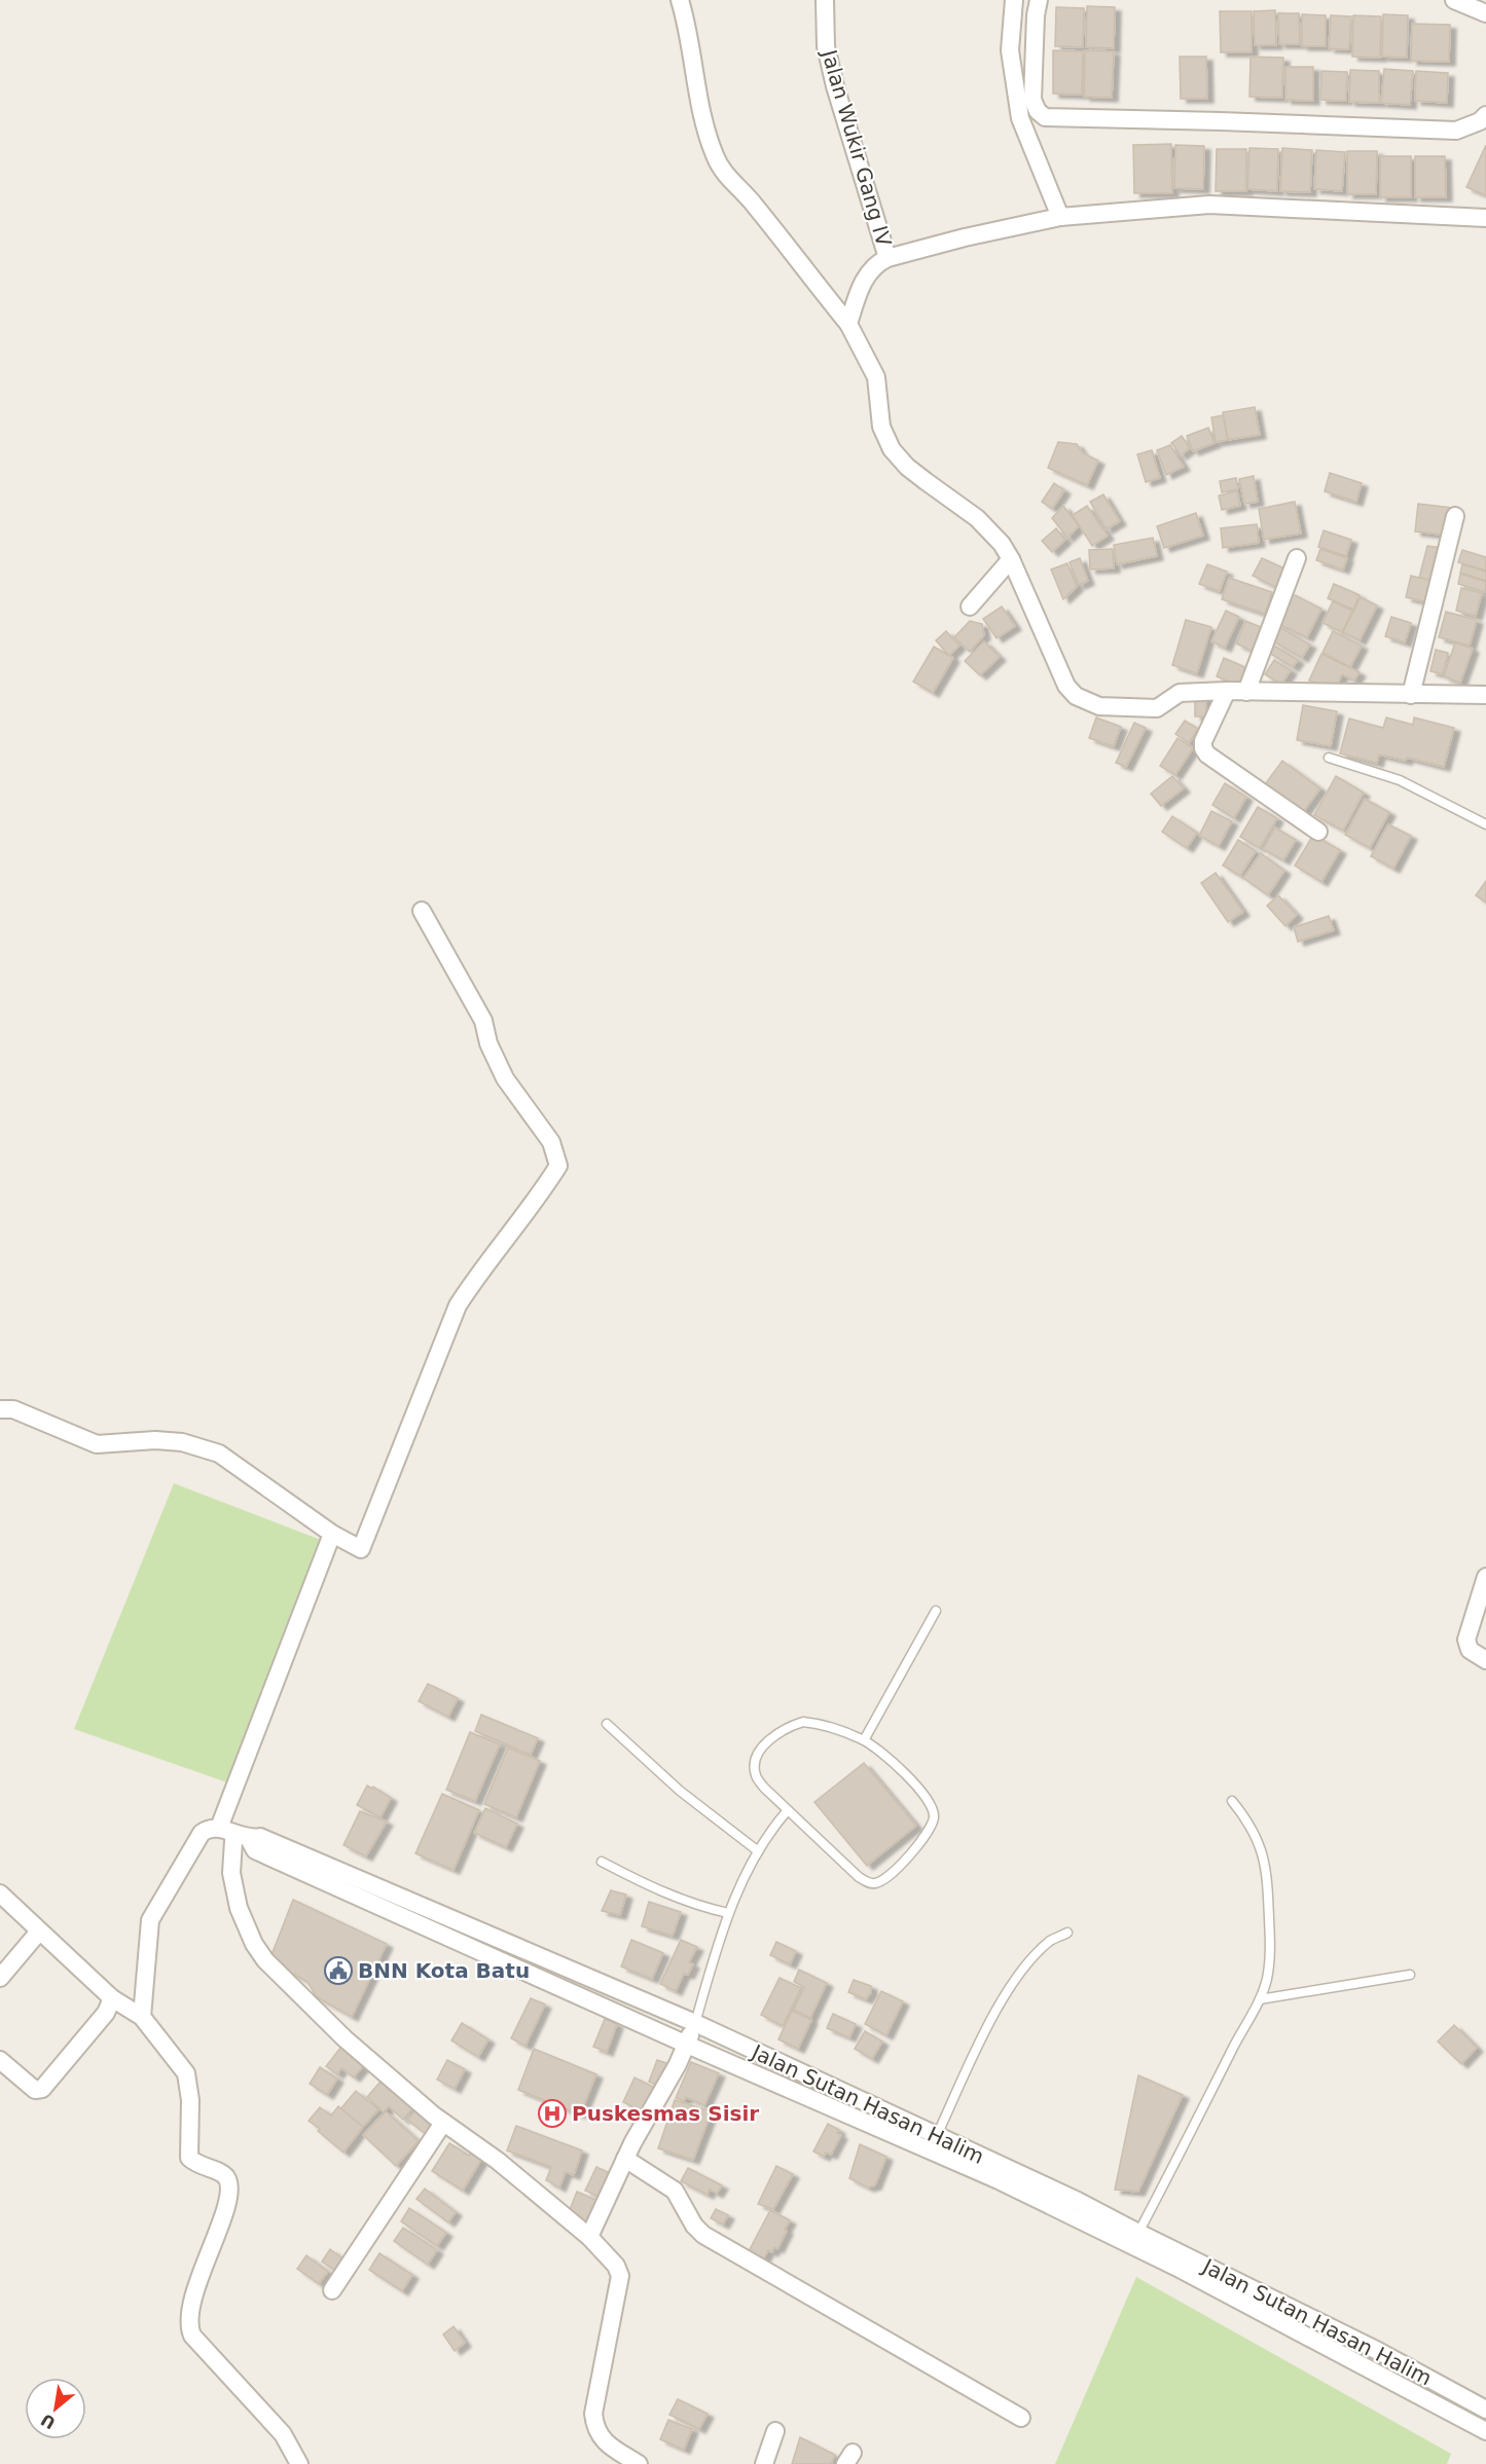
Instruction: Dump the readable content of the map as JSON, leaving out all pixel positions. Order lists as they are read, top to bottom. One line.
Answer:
{"streets":{"street":["Jalan Wukir Gang IV","Jalan Sutan Hasan Halim"]},"places":{"public building":["BNN Kota Batu"],"hospital":["Puskesmas Sisir"]},"north":"bottom left"}
